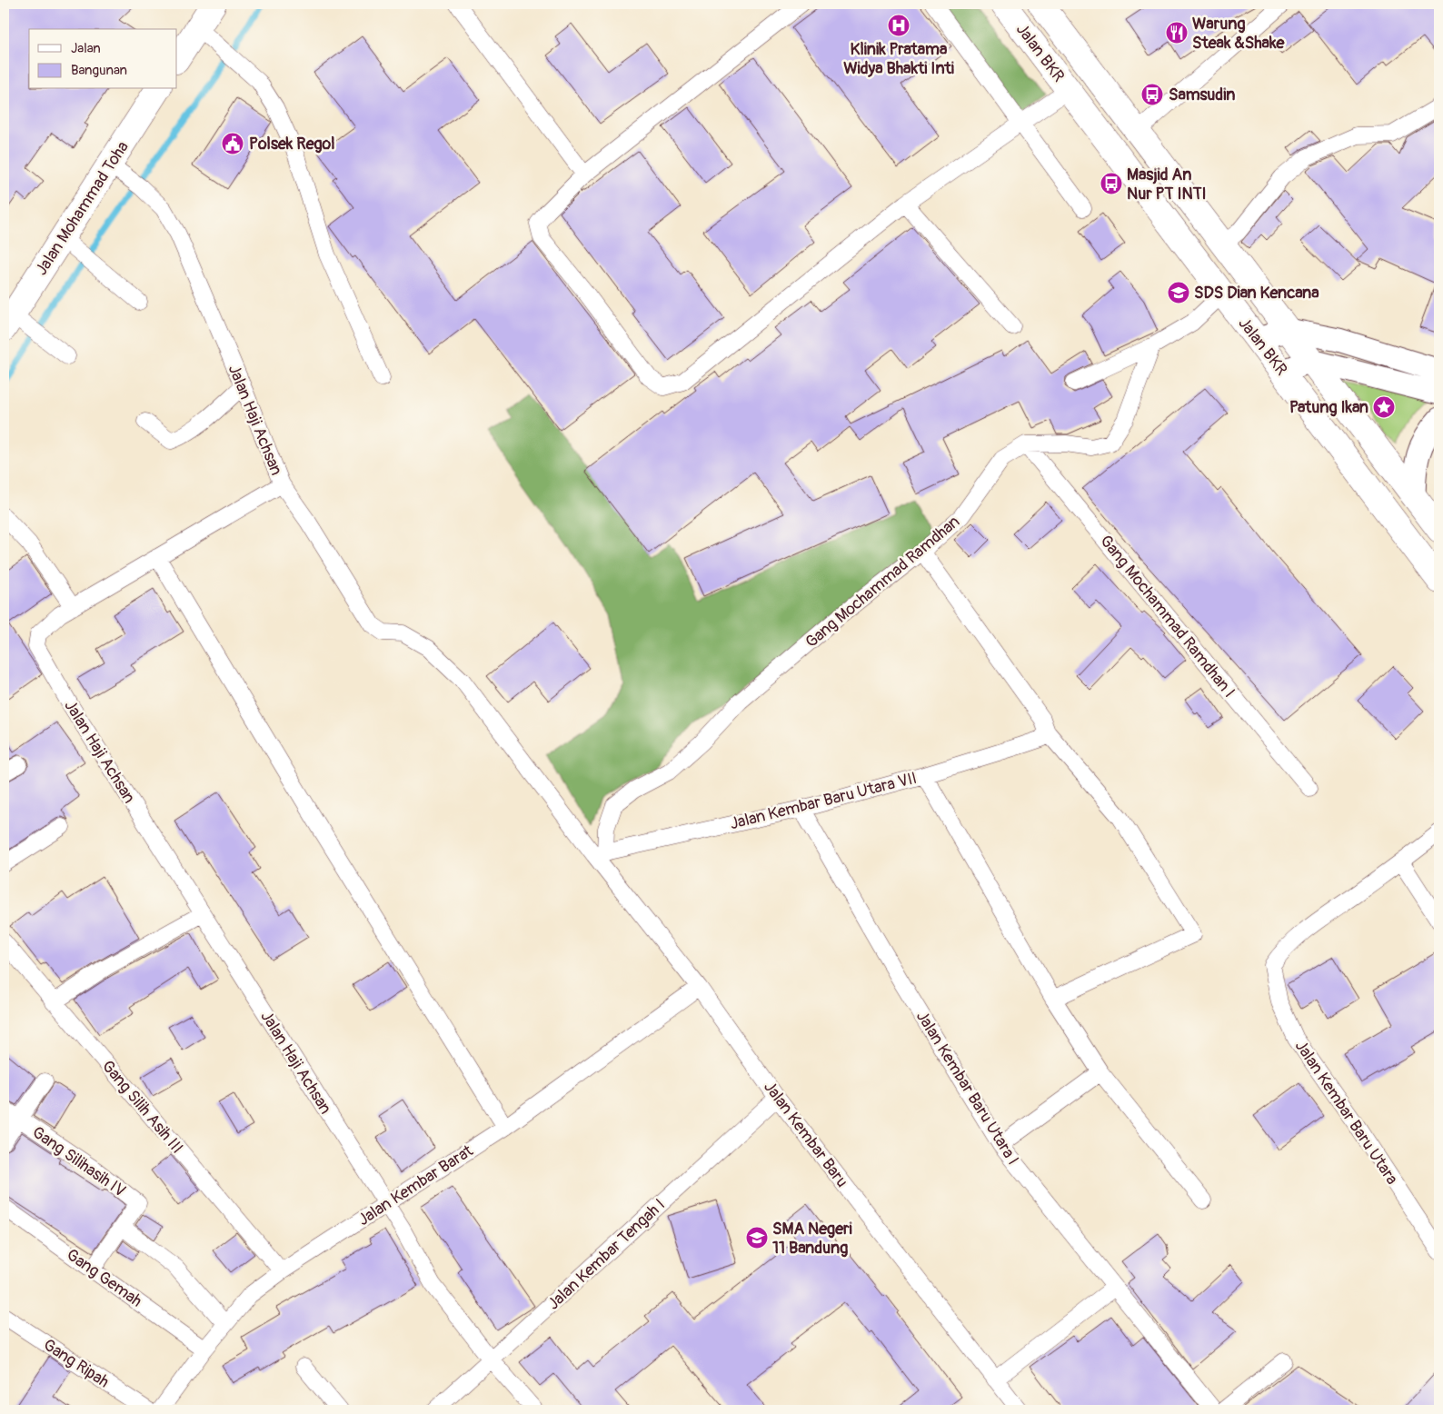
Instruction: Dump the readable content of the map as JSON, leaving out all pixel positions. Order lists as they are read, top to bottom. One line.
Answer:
{"streets":{"main road":["Jalan BKR","Jalan Mohammad Toha"],"street":["Jalan Haji Achsan","Gang Mochammad Ramdhan","Gang Mochammad Ramdhan I","Jalan Kembar Baru Utara VII","Jalan Kembar Baru Utara I","Gang Silih Asih III","Jalan Kembar Baru Utara","Jalan Kembar Baru","Gang Silihasih IV","Jalan Kembar Barat","Jalan Kembar Tengah I","Gang Gemah","Gang Ripah"]},"crossings":[["Jalan Mohammad Toha","Jalan Haji Achsan"],["Jalan Haji Achsan","Jalan Kembar Baru"],["Jalan Haji Achsan","Jalan Kembar Barat"],["Jalan Haji Achsan","Jalan Kembar Tengah I"],["Gang Mochammad Ramdhan","Gang Mochammad Ramdhan I"],["Gang Mochammad Ramdhan","Jalan Kembar Baru Utara VII"],["Gang Mochammad Ramdhan","Jalan Kembar Baru"],["Jalan Kembar Baru Utara VII","Jalan Kembar Baru Utara I"],["Jalan Kembar Baru Utara VII","Jalan Kembar Baru"],["Gang Silih Asih III","Jalan Kembar Barat"],["Jalan Kembar Baru","Jalan Kembar Barat"],["Jalan Kembar Baru","Jalan Kembar Tengah I"],["Gang Silihasih IV","Gang Gemah"],["Jalan Kembar Barat","Gang Gemah"]],"places":{"hospital":["Klinik Pratama Widya Bhakti Inti"],"restaurant":["Warung Steak &Shake"],"bus stop":["Samsudin","Masjid An Nur PT INTI"],"public building":["Polsek Regol"],"school or university":["SDS Dian Kencana","SMA Negeri 11 Bandung"],"place":["Patung Ikan"]},"legend":["Jalan","Bangunan"]}
